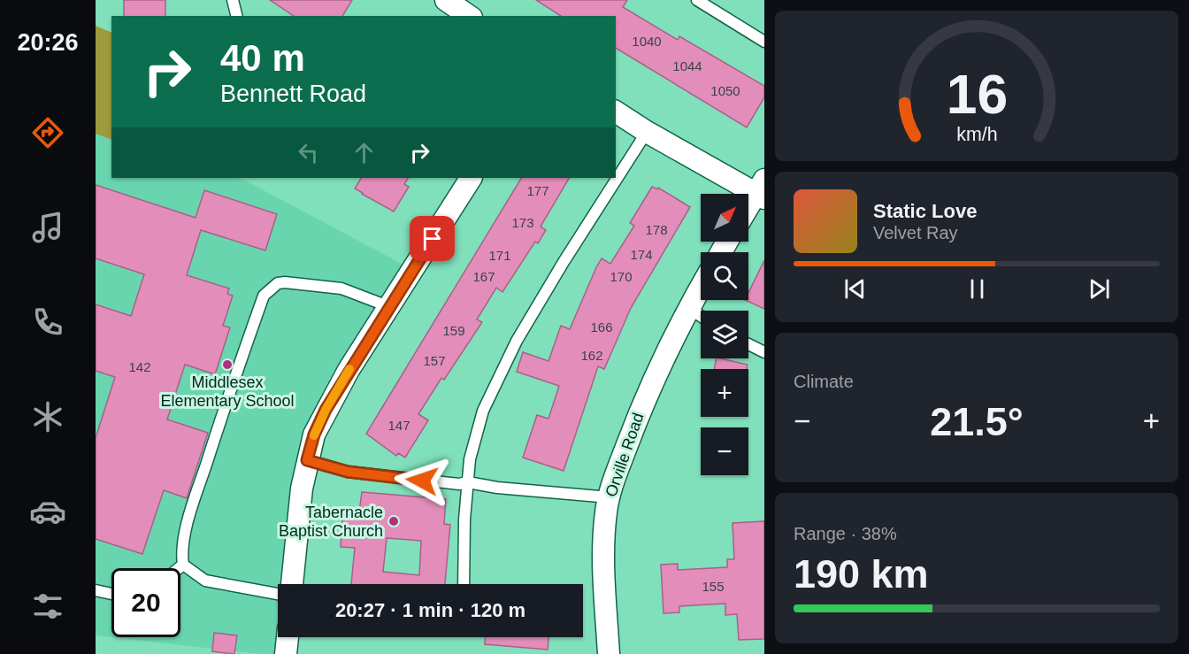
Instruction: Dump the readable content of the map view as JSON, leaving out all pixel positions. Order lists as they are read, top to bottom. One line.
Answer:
{"streets":{"street":["Orville Road"]},"places":["Middlesex Elementary School","Tabernacle Baptist Church"],"house_numbers":["1040","1044","1050","177","173","178","174","171","167","170","166","159","162","157","142","147","155"],"north":"top right","page":{"tabs":"20:26","turn":["40 m","Bennett Road"],"song":["Static Love","Velvet Ray"],"map_buttons":["+","−"],"tile":["Climate",["Range · 38%","190 km"]],"heat":["−","21.5°","+"],"limit":"20","trip":"20:27 · 1 min · 120 m","gauge":["16","km/h"]}}
